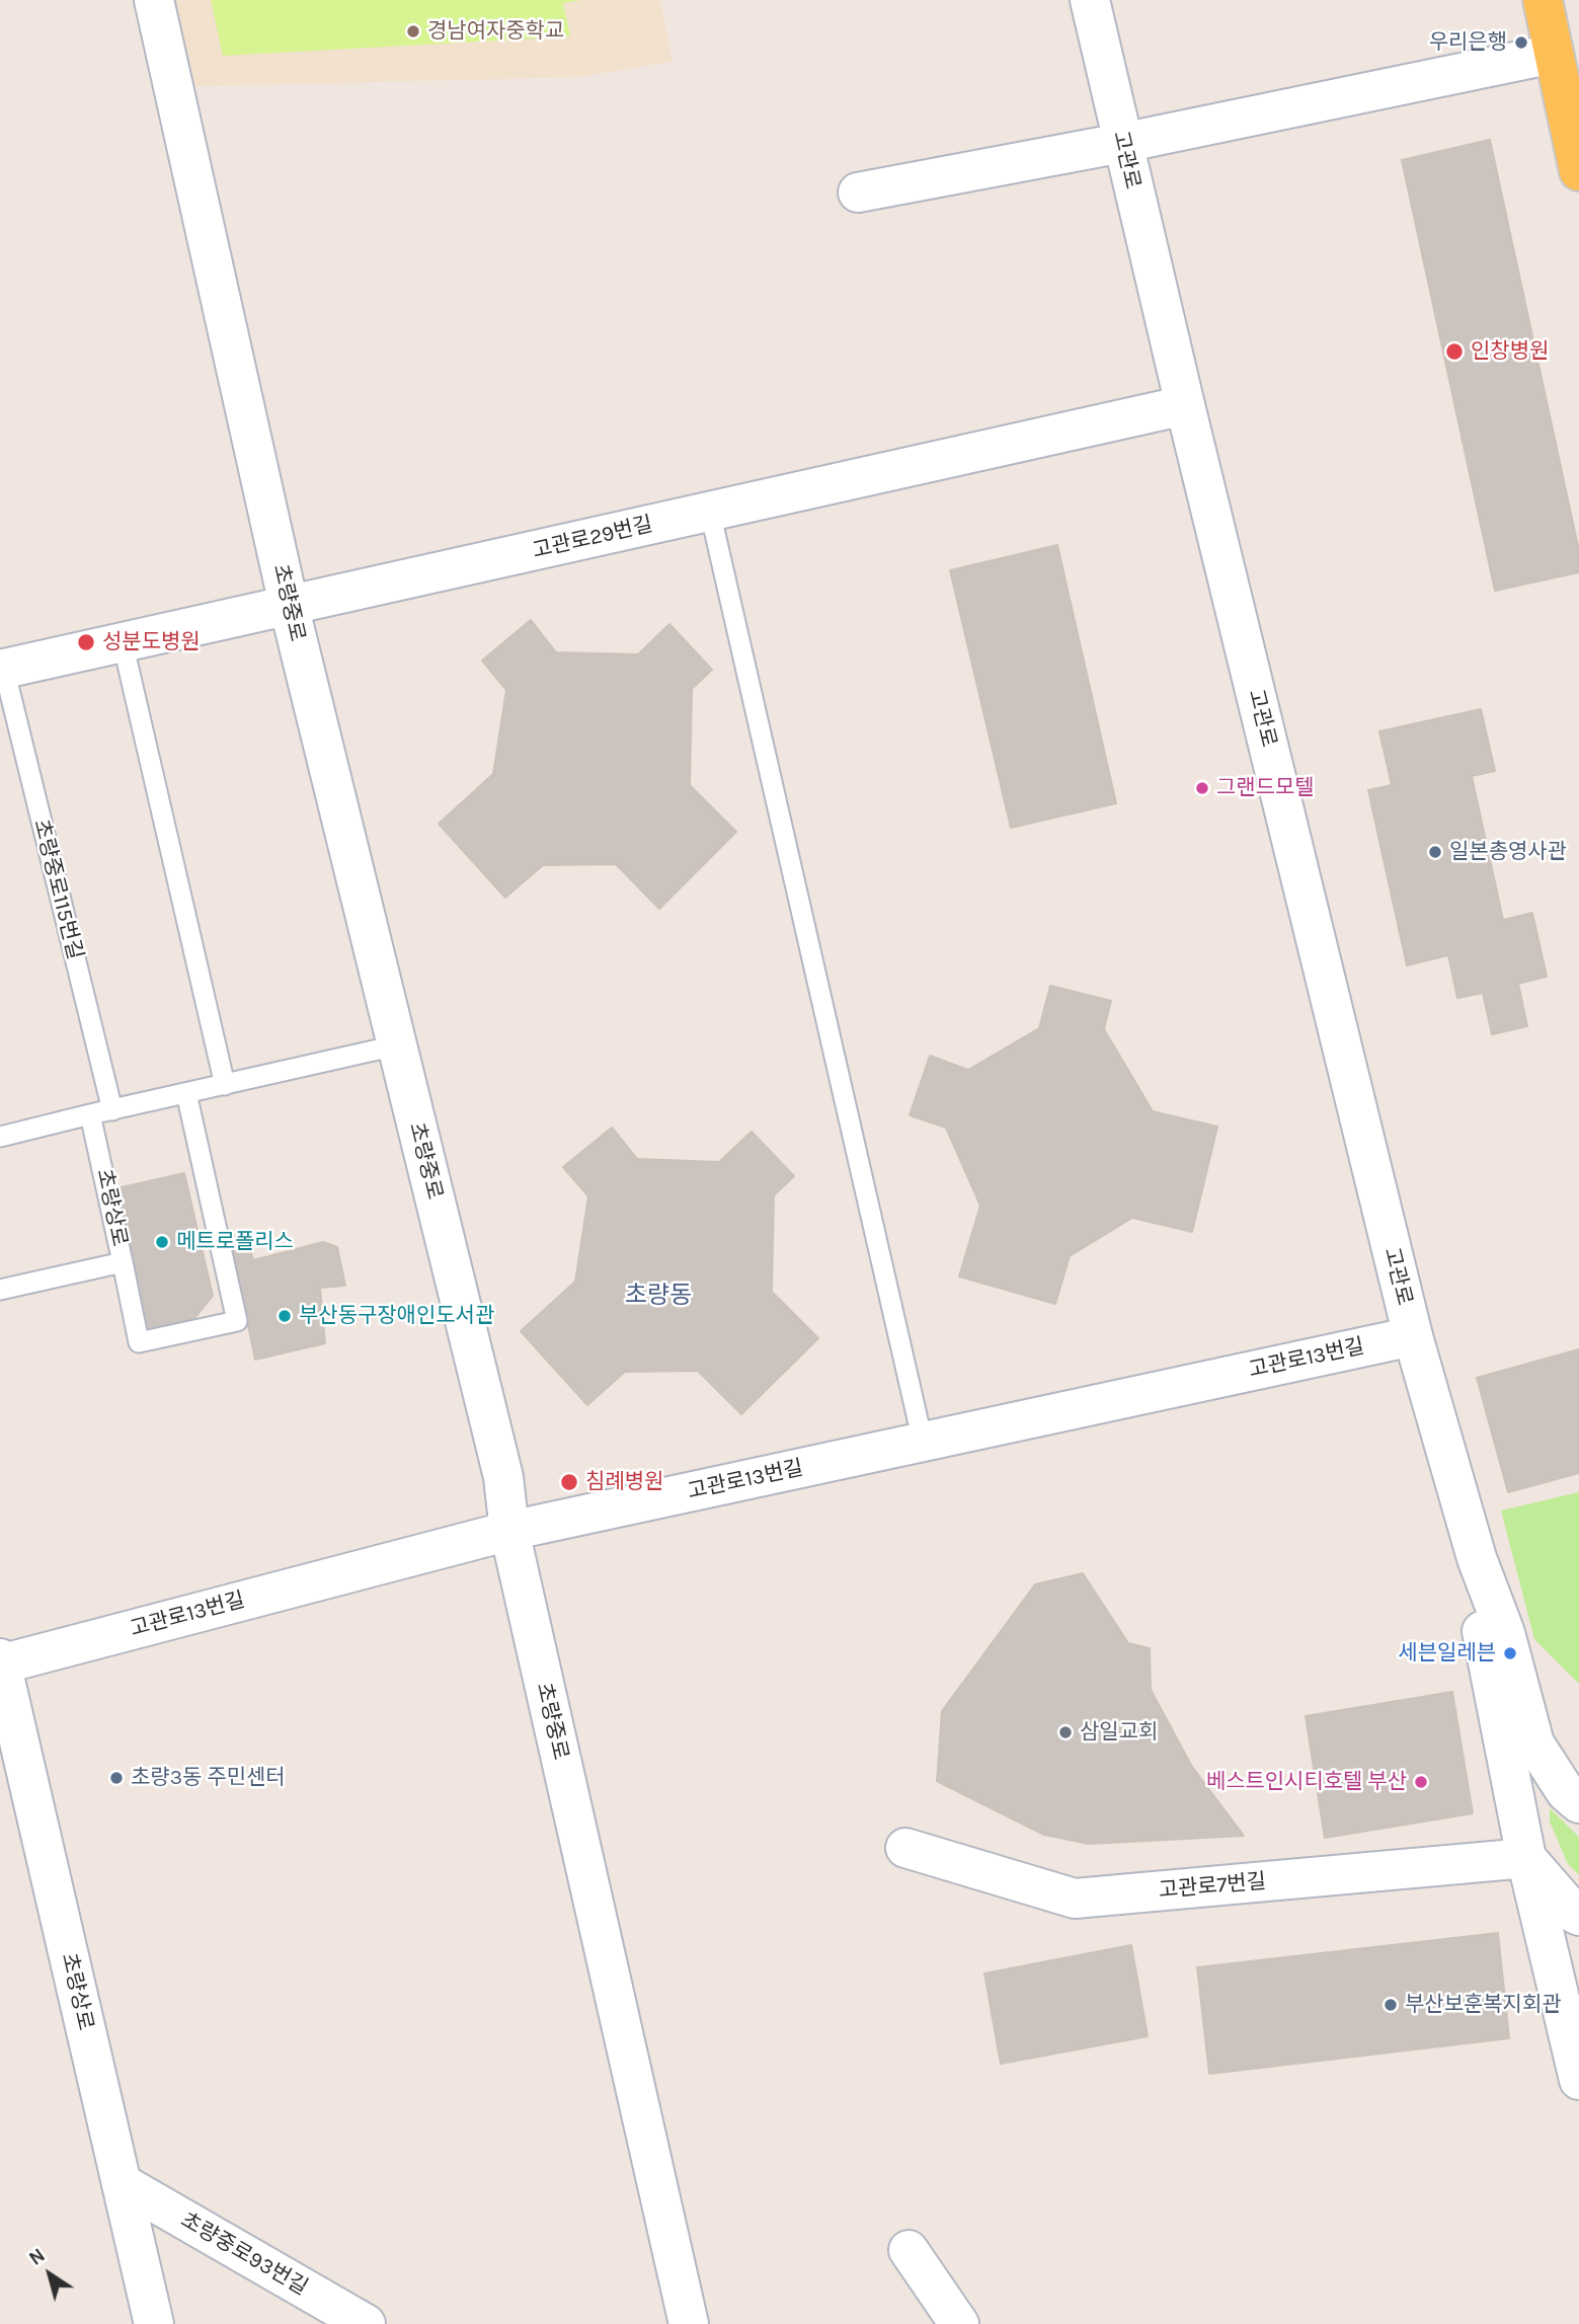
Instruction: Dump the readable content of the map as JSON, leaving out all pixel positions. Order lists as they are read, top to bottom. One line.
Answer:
{"streets":{"street":["고관로","고관로29번길","초량중로","초량상로","고관로13번길","고관로7번길","초량중로93번길"],"lane":["초량중로115번길"]},"crossings":[["고관로","고관로29번길"],["고관로","고관로13번길"],["고관로","고관로7번길"],["고관로29번길","초량중로"],["고관로29번길","초량중로115번길"],["초량중로","고관로13번길"],["초량상로","고관로13번길"],["초량상로","초량중로93번길"]],"districts":["초량동"],"places":["경남여자중학교","우리은행","인창병원","성분도병원","그랜드모텔","일본총영사관","메트로폴리스","부산동구장애인도서관","침례병원","세븐일레븐","삼일교회","초량3동 주민센터","베스트인시티호텔 부산","부산보훈복지회관"],"north":"top left"}
